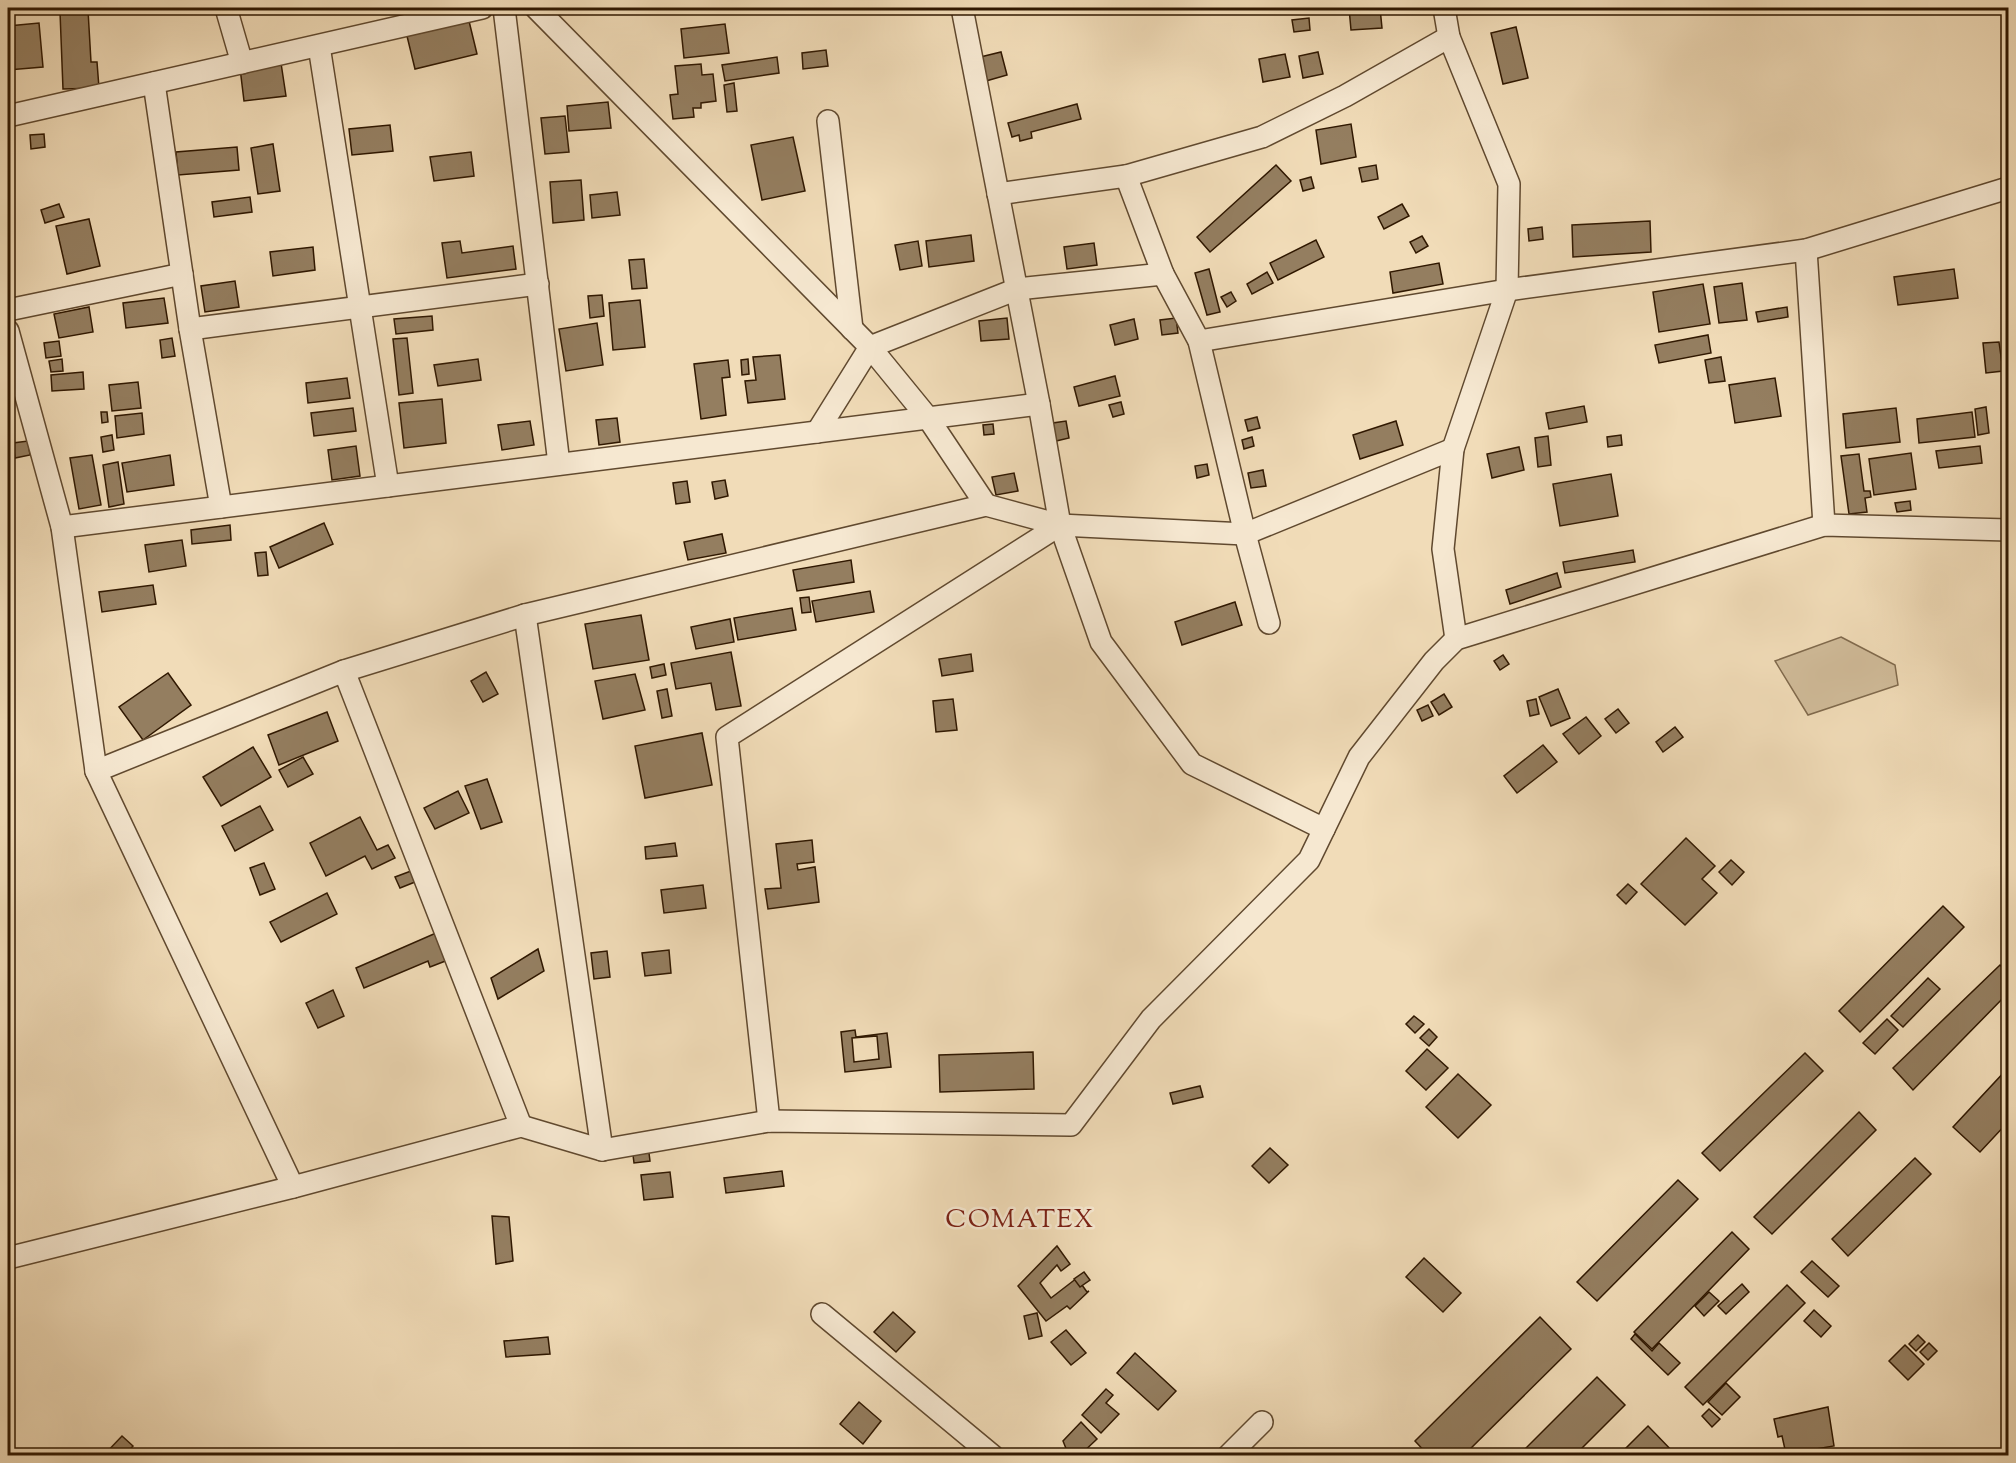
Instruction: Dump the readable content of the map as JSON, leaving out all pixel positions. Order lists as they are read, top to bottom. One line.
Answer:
{"districts":["COMATEX"]}
